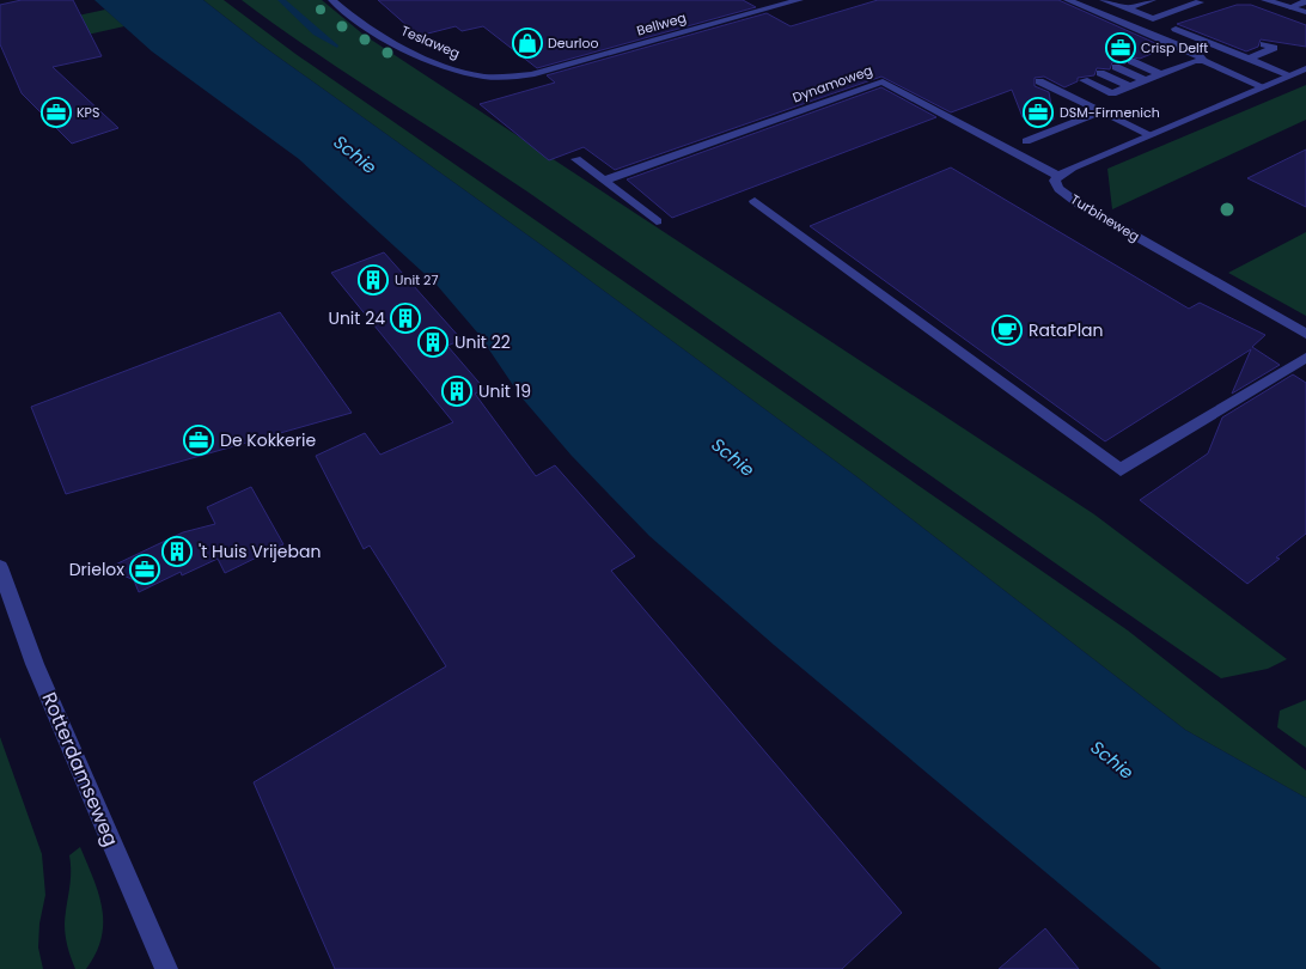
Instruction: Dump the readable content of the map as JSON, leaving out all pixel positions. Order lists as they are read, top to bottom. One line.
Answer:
{"streets":{"street":["Bellweg","Teslaweg","Dynamoweg","Turbineweg","Rotterdamseweg"]},"crossings":[["Bellweg","Teslaweg"],["Dynamoweg","Turbineweg"]],"water":["Schie"],"places":{"shop":["Deurloo"],"office":["Crisp Delft","KPS","DSM-Firmenich","De Kokkerie","Drielox"],"building":["Unit 27","Unit 24","Unit 22","Unit 19","'t Huis Vrijeban"],"cafe":["RataPlan"]}}
